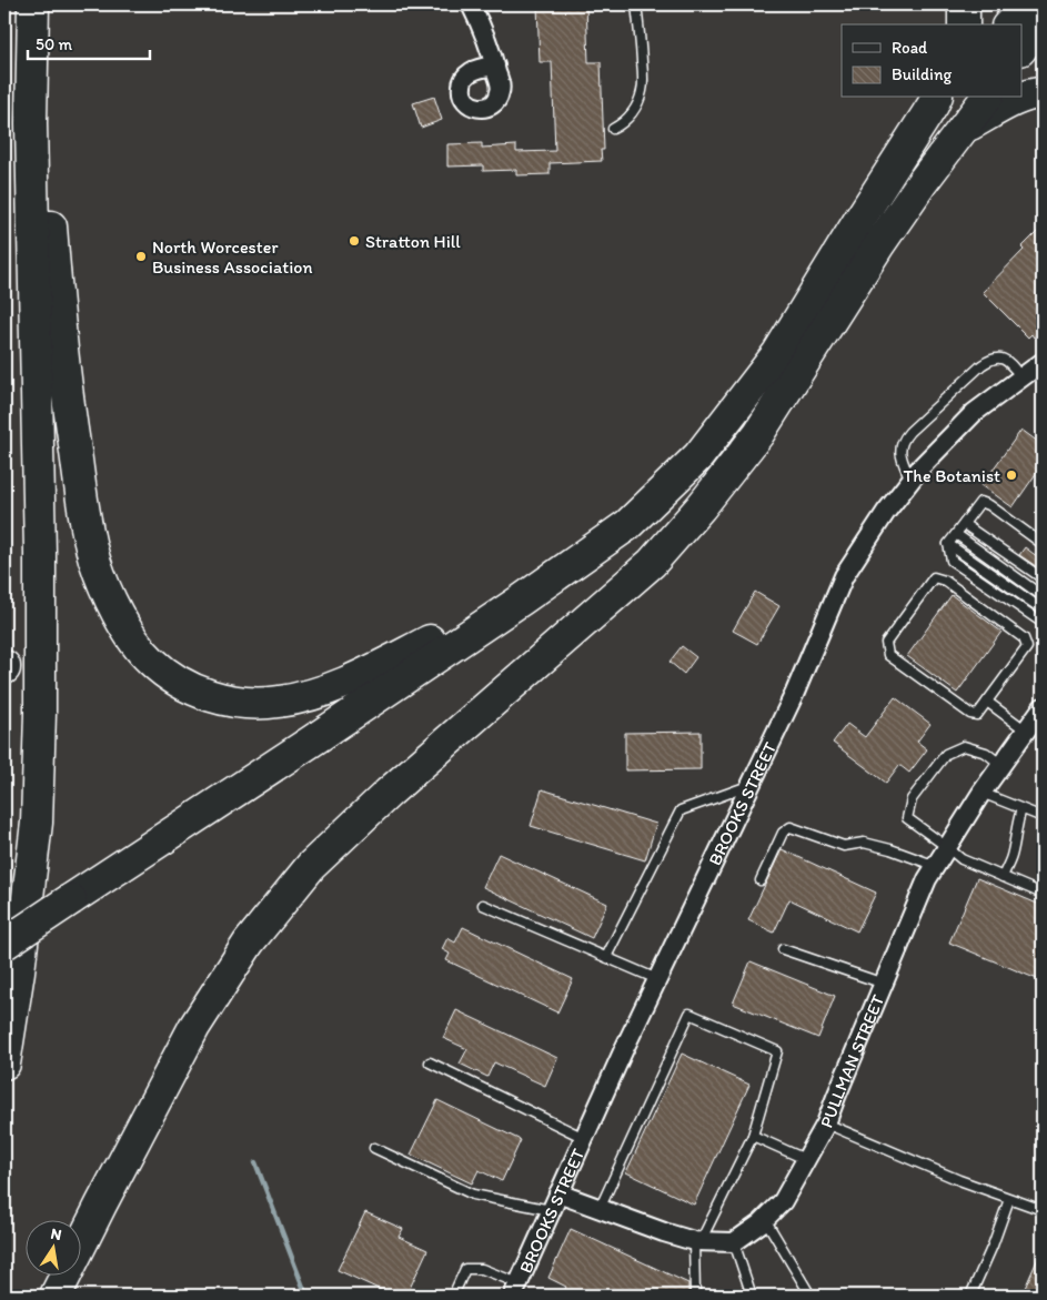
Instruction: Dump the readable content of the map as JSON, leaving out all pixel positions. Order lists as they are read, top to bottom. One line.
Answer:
{"streets":{"street":["BROOKS STREET","PULLMAN STREET"]},"places":["Stratton Hill","North Worcester Business Association","The Botanist"],"legend":["Road","Building"],"scale_bar":"50 m","north":"top"}
